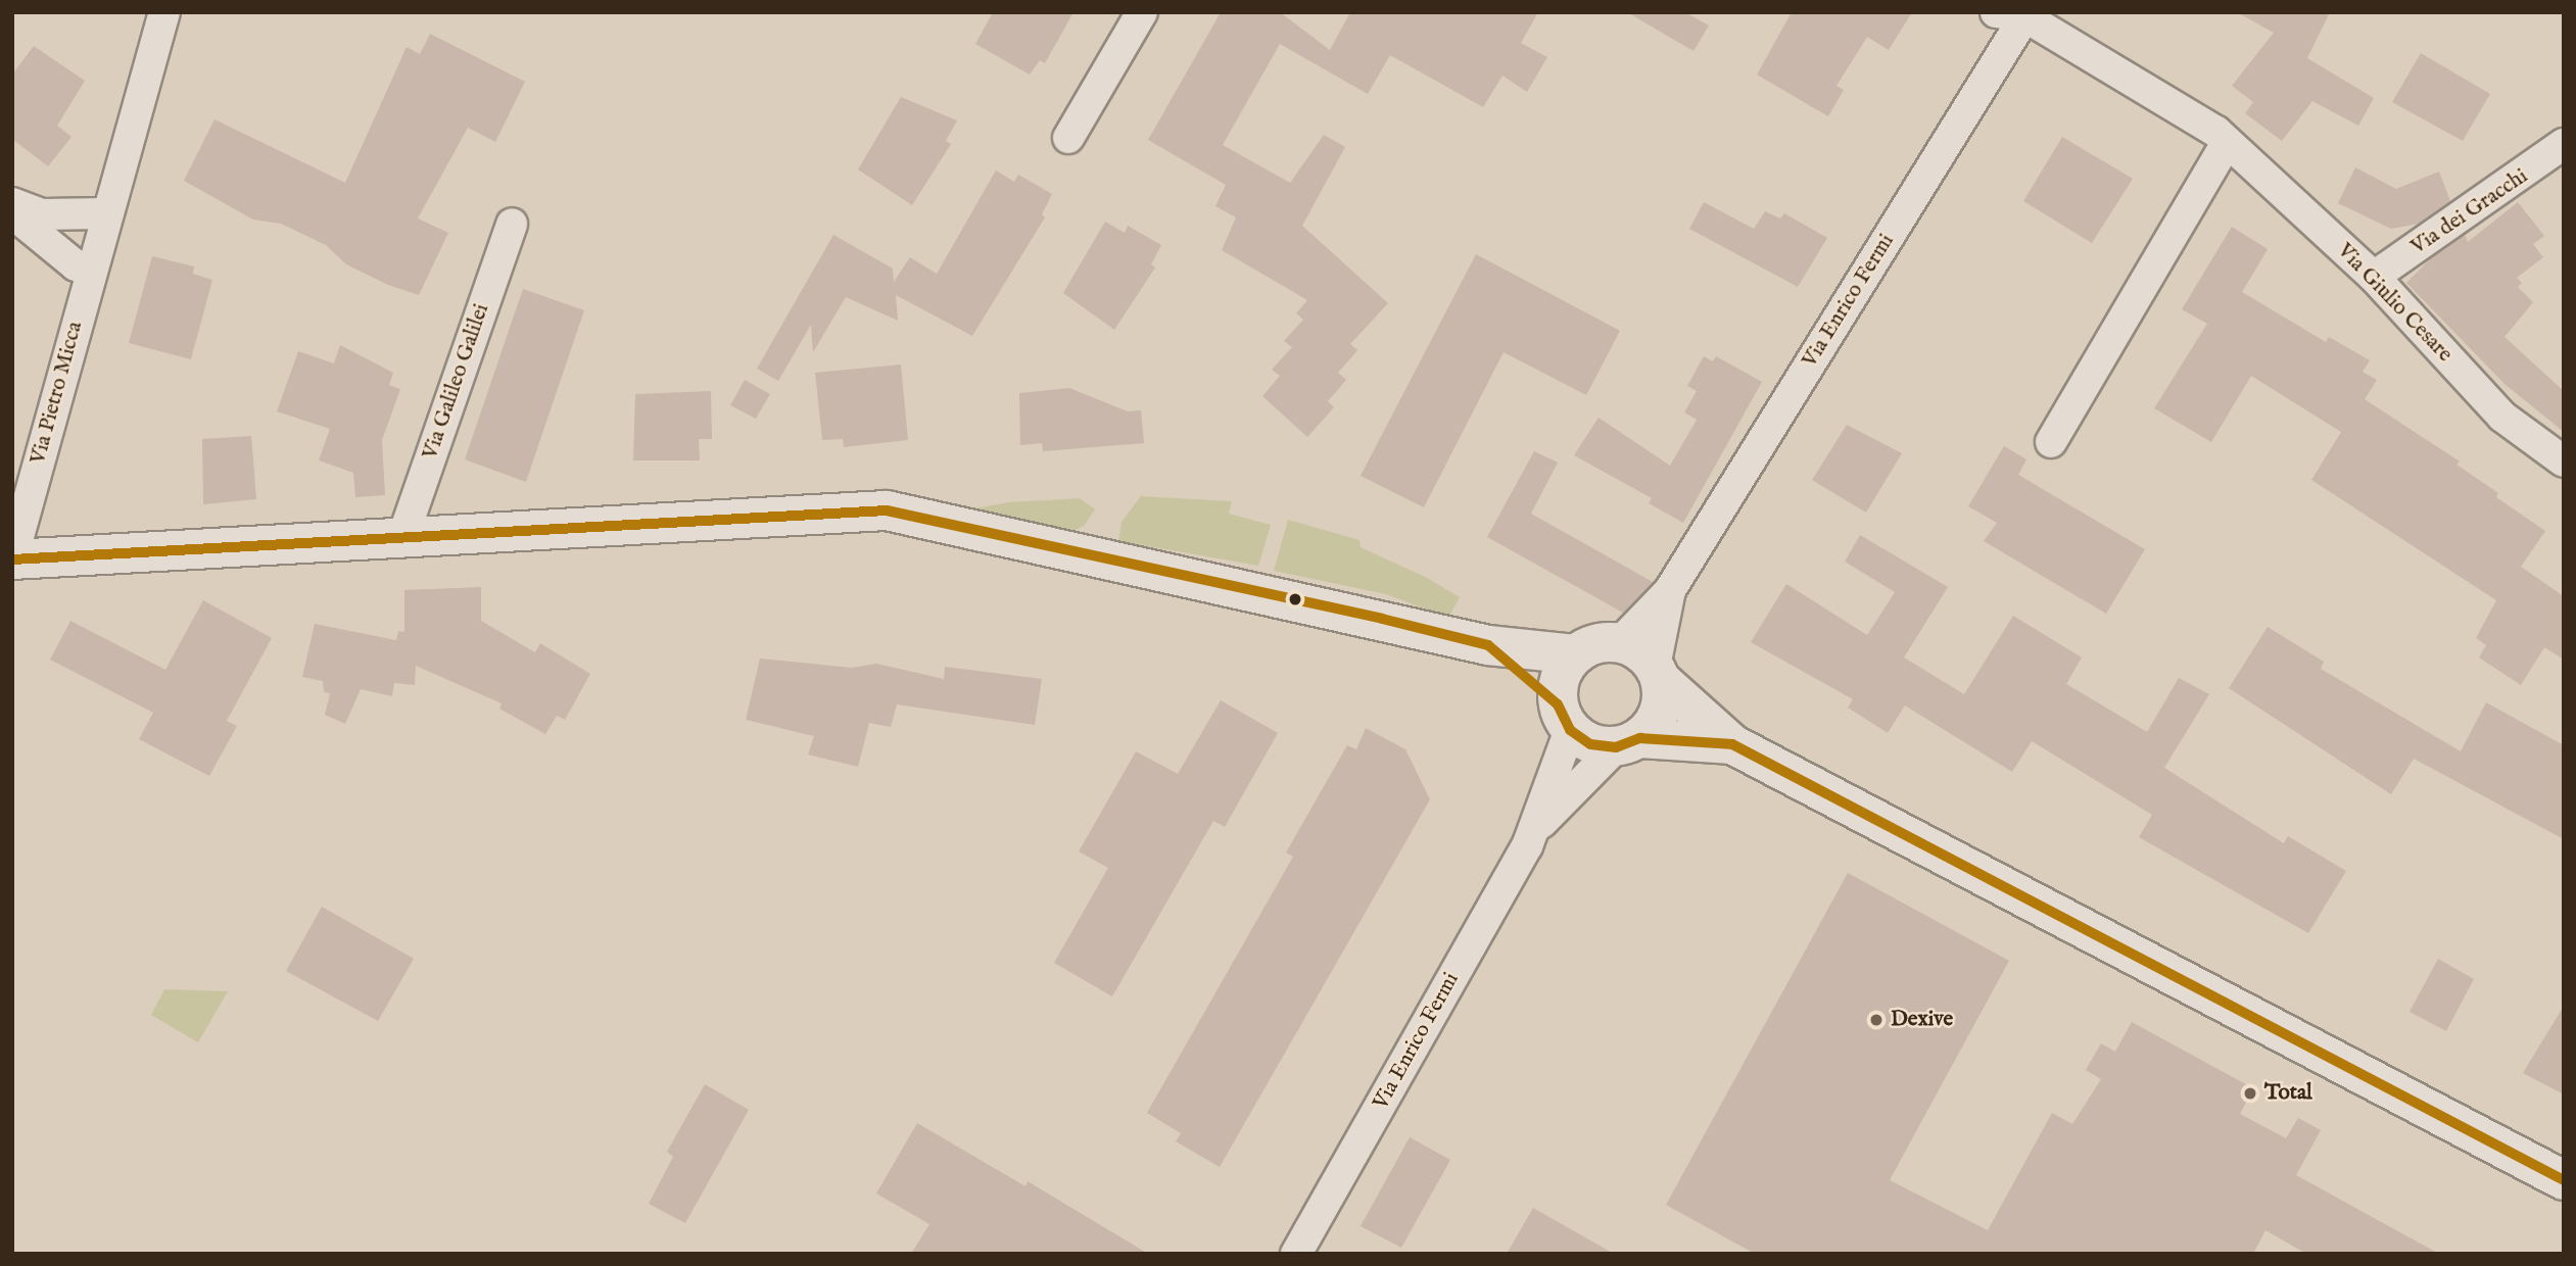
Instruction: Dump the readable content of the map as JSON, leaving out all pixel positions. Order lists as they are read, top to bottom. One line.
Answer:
{"streets":{"street":["Via dei Gracchi","Via Enrico Fermi","Via Giulio Cesare","Via Galileo Galilei","Via Pietro Micca"]},"crossings":[["Via dei Gracchi","Via Giulio Cesare"],["Via Enrico Fermi","Via Giulio Cesare"]],"places":["Dexive","Total"]}
